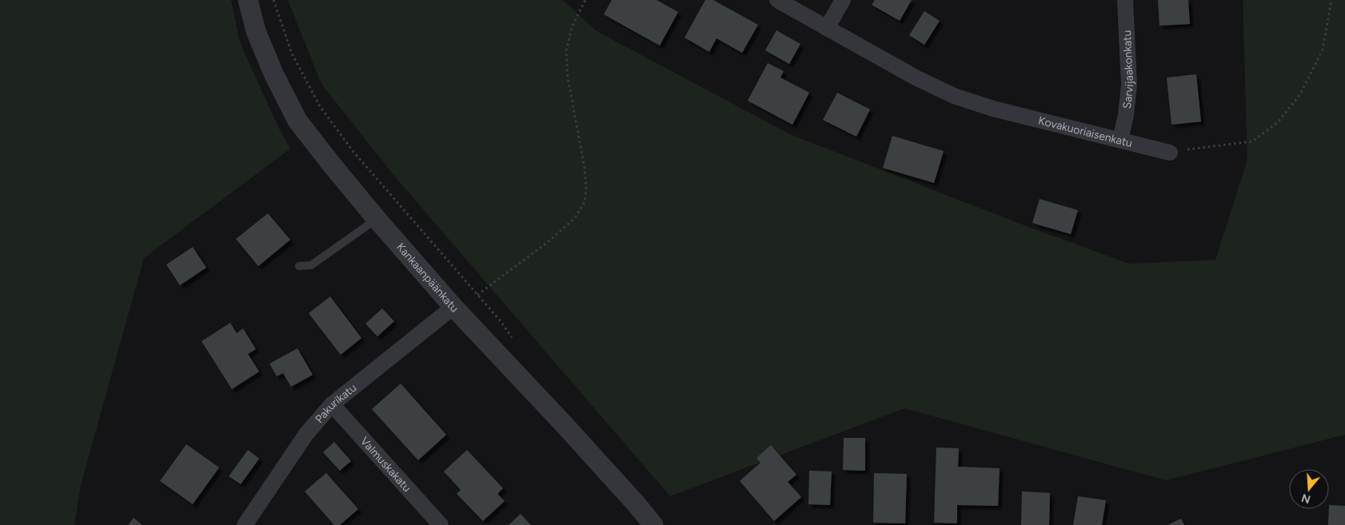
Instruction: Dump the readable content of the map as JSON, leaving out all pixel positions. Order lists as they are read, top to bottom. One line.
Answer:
{"streets":{"street":["Sarvijaakonkatu","Kovakuoriaisenkatu","Kankaanpäänkatu","Pakurikatu","Valmuskakatu"]},"crossings":[["Sarvijaakonkatu","Kovakuoriaisenkatu"],["Kankaanpäänkatu","Pakurikatu"],["Pakurikatu","Valmuskakatu"]],"north":"bottom"}
